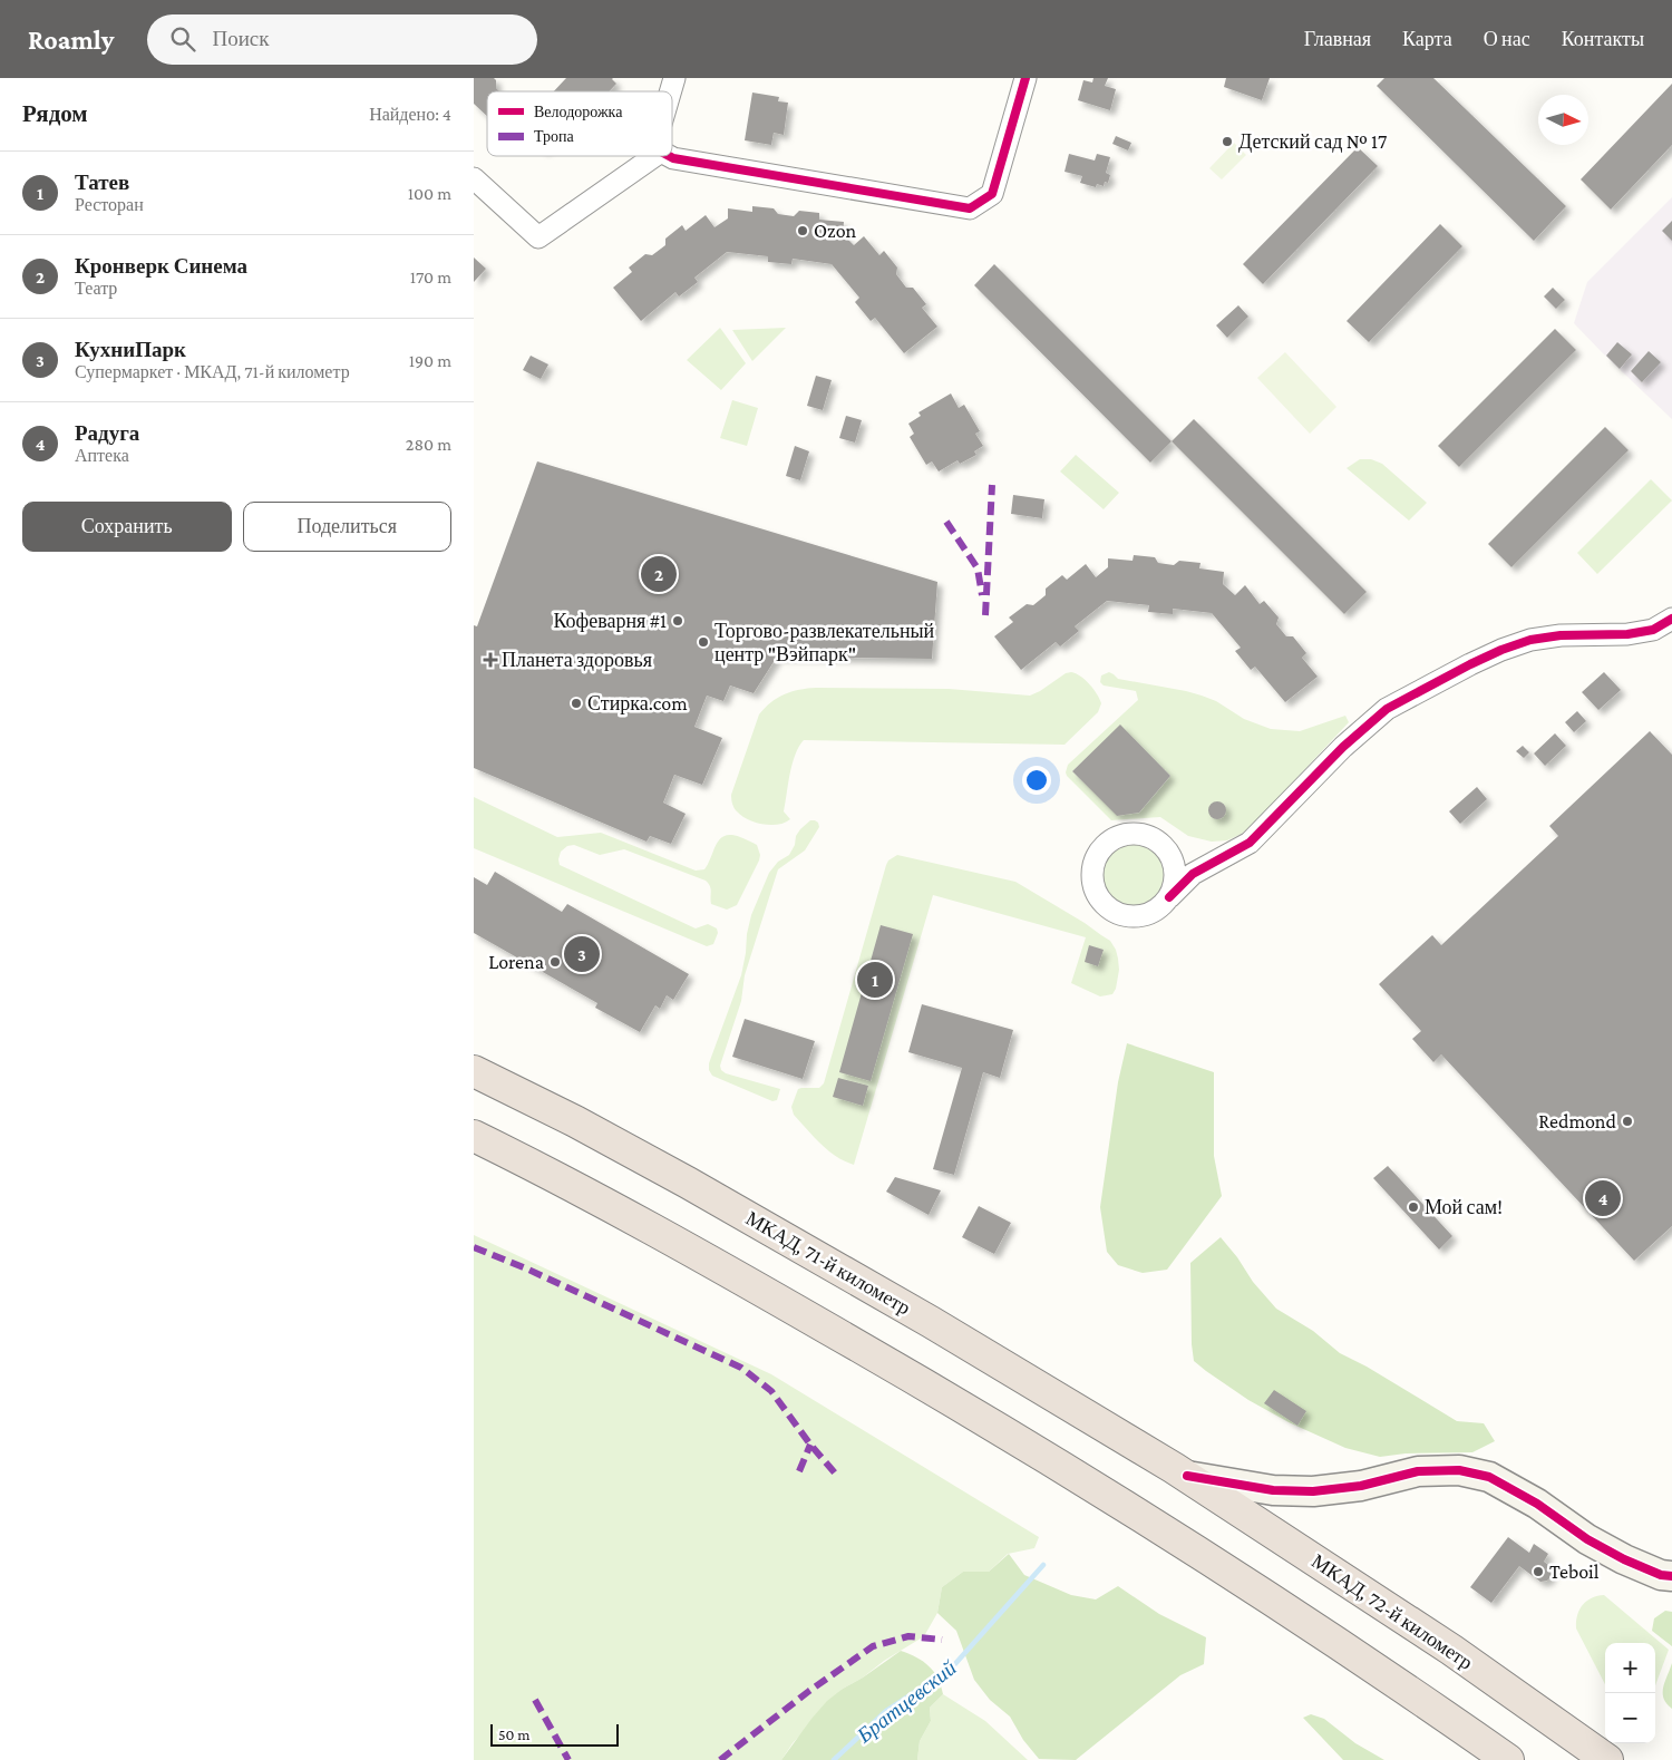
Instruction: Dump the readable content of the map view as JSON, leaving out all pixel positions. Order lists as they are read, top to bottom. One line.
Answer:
{"streets":{"highway":["МКАД, 71-й километр","МКАД, 72-й километр"]},"crossings":[["МКАД, 71-й километр","МКАД, 72-й километр"]],"water":["Братцевский"],"places":{"other":["Детский сад № 17","Ozon","Кофеварня #1","Торгово-развлекательный центр \"Вэйпарк\"","Стирка.com","Lorena","Redmond","Мой сам!","Teboil"],"health":["Планета здоровья"]},"legend":["Велодорожка","Тропа"],"scale_bar":"50 m","north":"right","page":{"header":"Roamly","search":"Поиск","nav":["Главная","Карта","О нас","Контакты"],"heading":["Рядом","Найдено: 4"],"list":[{"mark":"1","name":"Татев","note":"Ресторан","value":"100 m"},{"mark":"2","name":"Кронверк Синема","note":"Театр","value":"170 m"},{"mark":"3","name":"КухниПарк","note":"Супермаркет · МКАД, 71-й километр","value":"190 m"},{"mark":"4","name":"Радуга","note":"Аптека","value":"280 m"}],"buttons":["Сохранить","Поделиться"],"pins":["2","3","1","4"],"map_buttons":["+","−"],"scale":"50 m"}}
